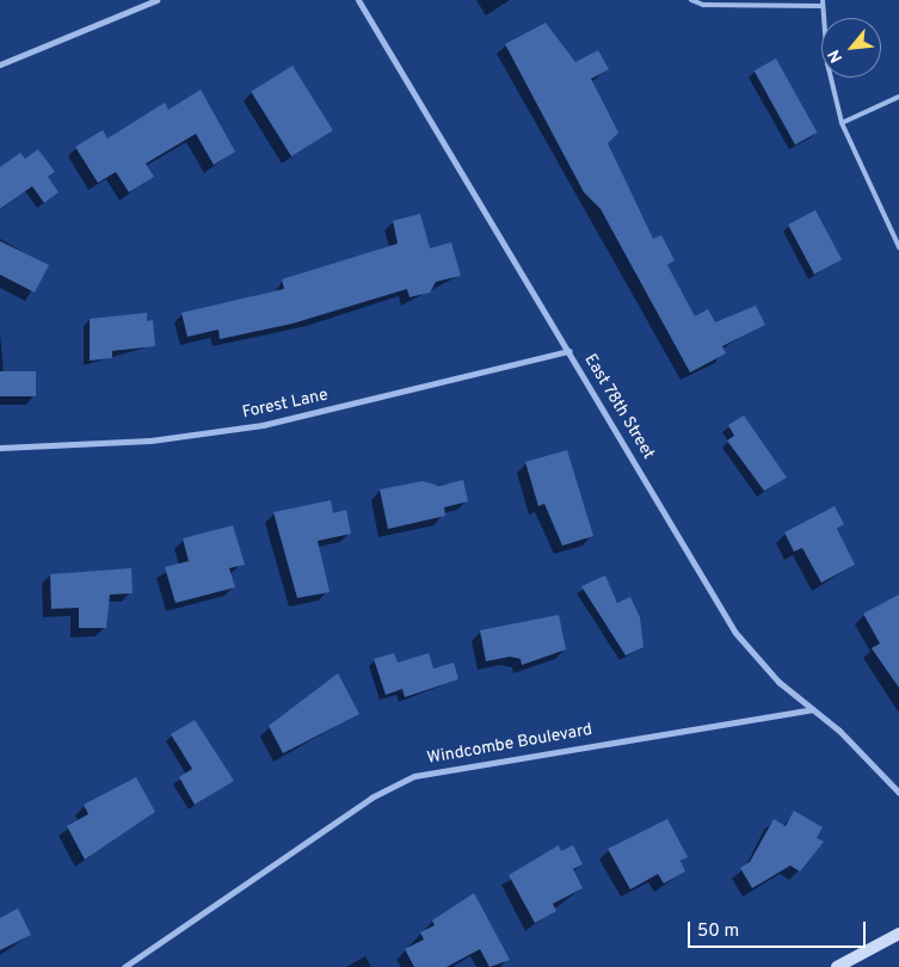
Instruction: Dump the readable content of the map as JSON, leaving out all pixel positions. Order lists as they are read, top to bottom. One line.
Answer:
{"streets":{"street":["Forest Lane","East 78th Street","Windcombe Boulevard"]},"crossings":[["Forest Lane","East 78th Street"],["East 78th Street","Windcombe Boulevard"]],"scale_bar":"50 m","north":"bottom left"}
